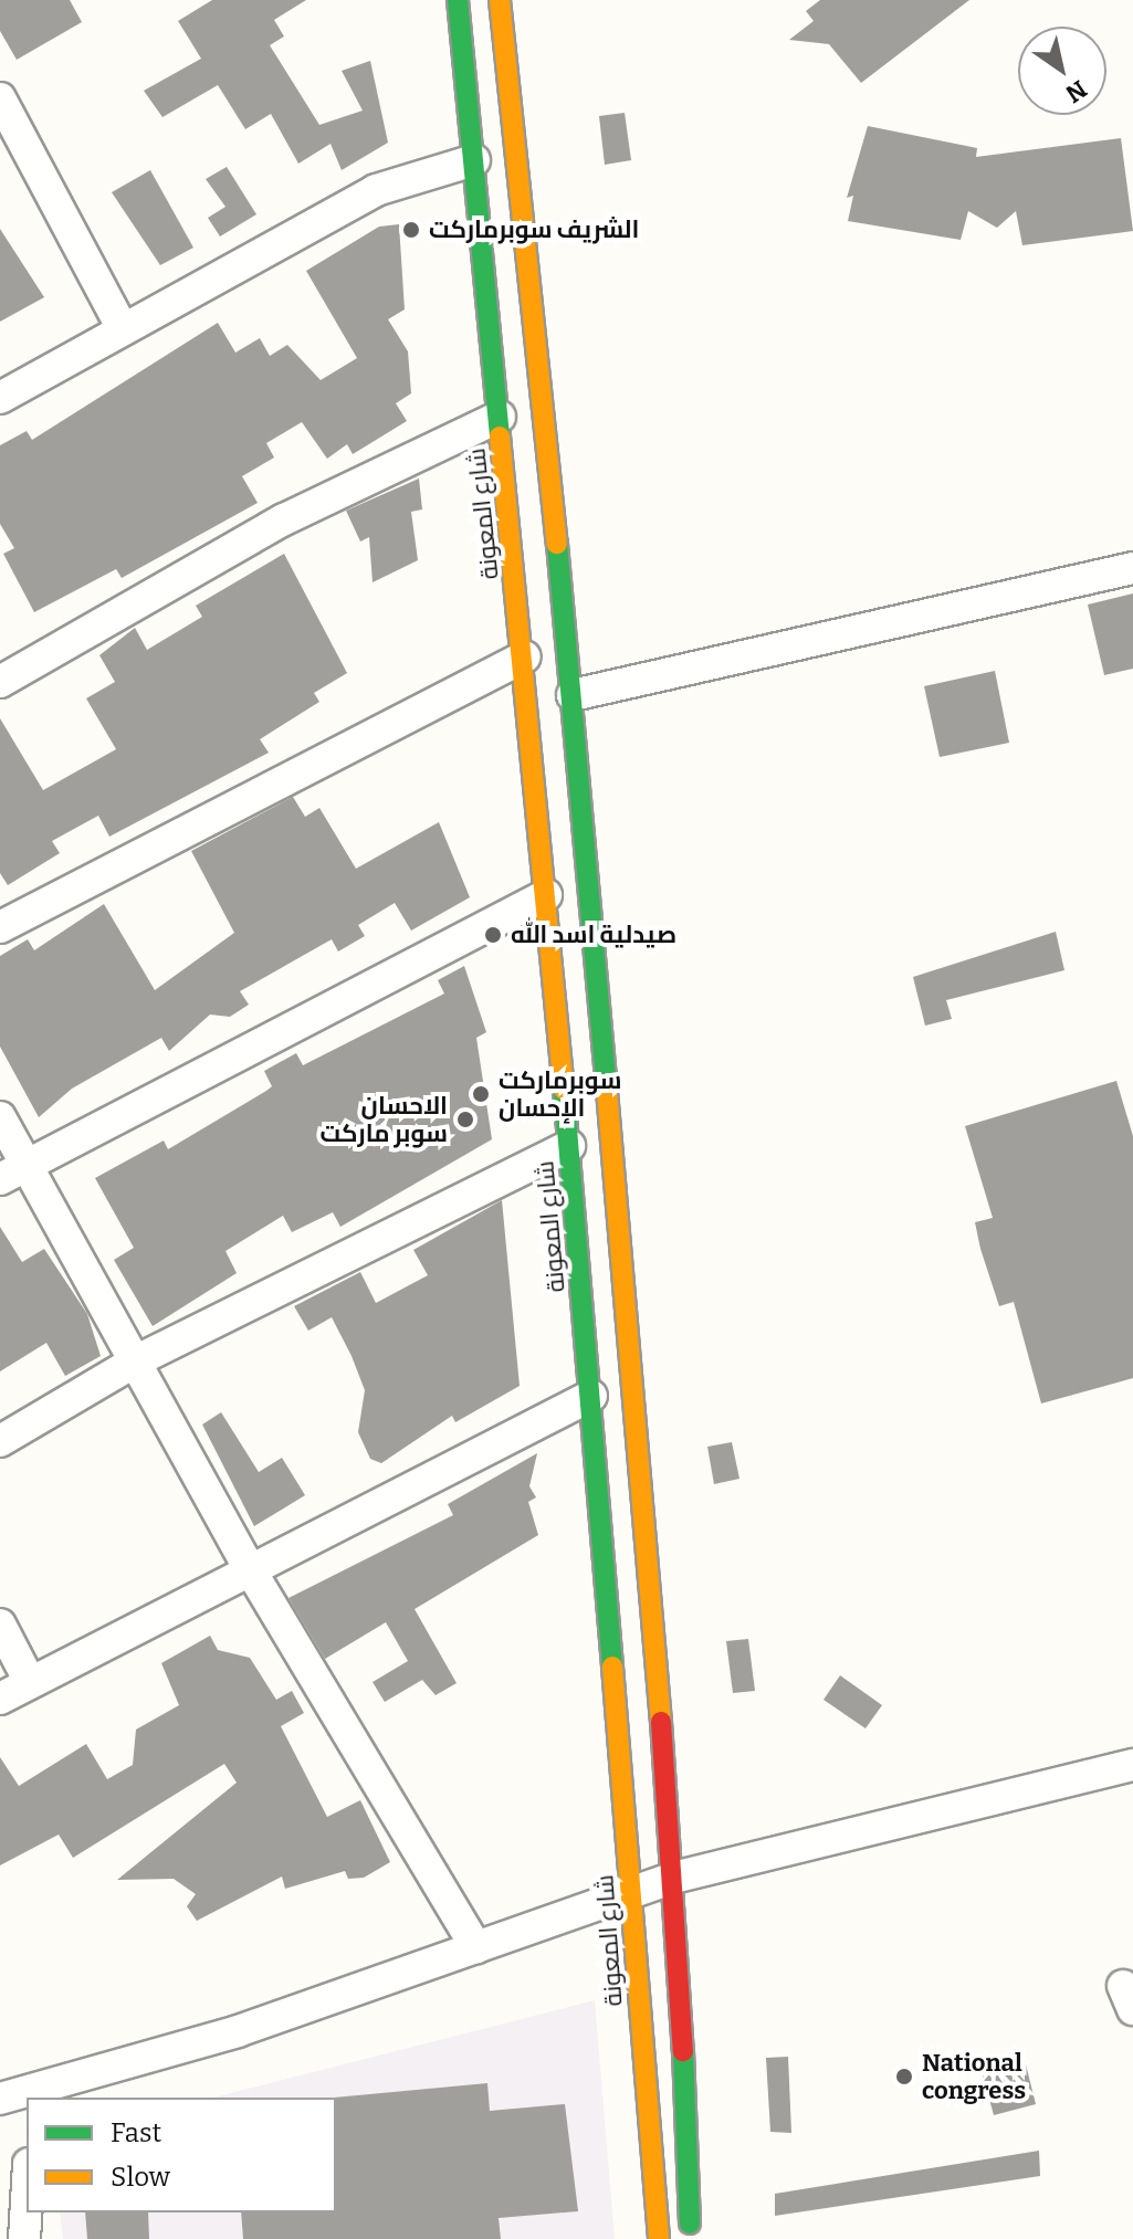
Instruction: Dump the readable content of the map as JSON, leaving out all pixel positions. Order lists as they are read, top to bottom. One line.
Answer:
{"streets":{"highway":["شارع المعونة"]},"places":["الشريف سوبرماركت","صيدلية اسد الله","سوبرماركت الإحسان","الاحسان سوبر ماركت","National congress"],"legend":["Fast","Slow"],"north":"bottom right"}
